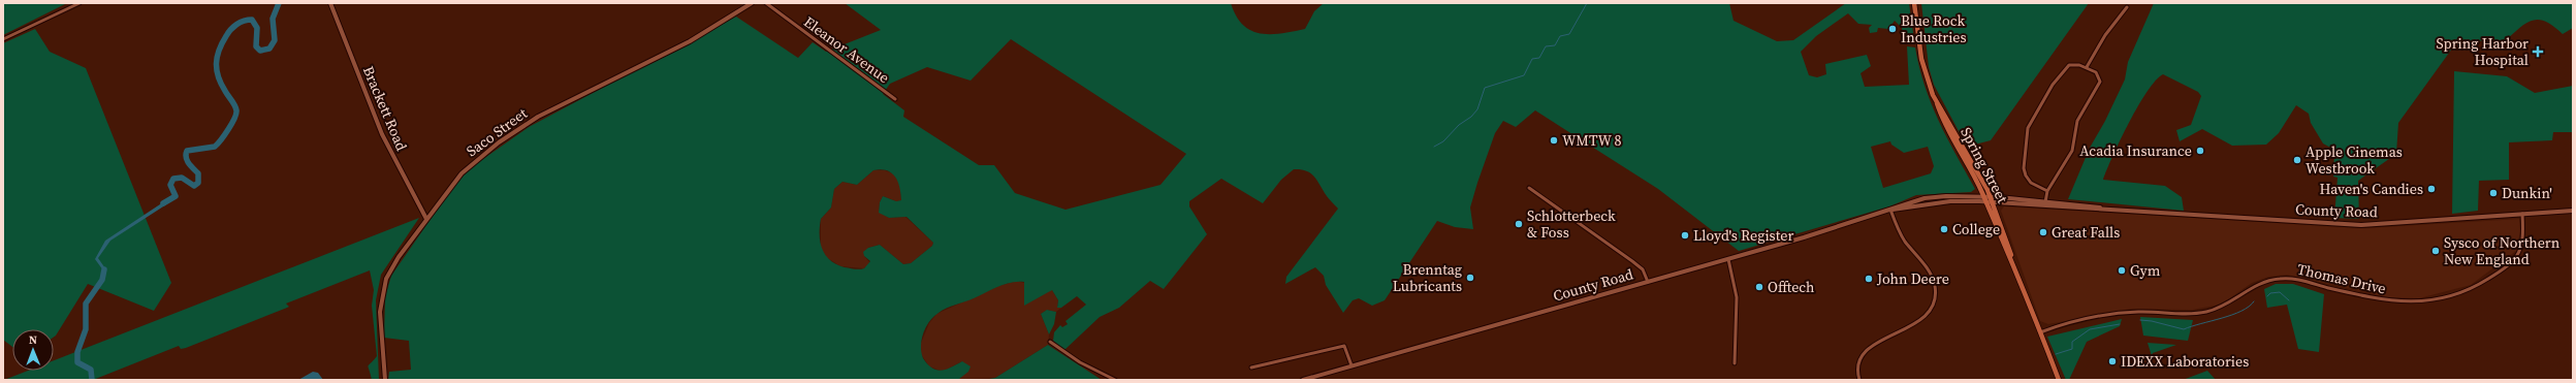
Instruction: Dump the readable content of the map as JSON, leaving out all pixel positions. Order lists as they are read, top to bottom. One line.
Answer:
{"streets":{"main road":["Brackett Road","Saco Street","Spring Street","County Road"],"street":["Eleanor Avenue","Thomas Drive"]},"crossings":[["Brackett Road","Saco Street"],["Spring Street","County Road"],["Spring Street","Thomas Drive"],["County Road","Thomas Drive"]],"places":{"other":["Blue Rock Industries","WMTW 8","Acadia Insurance","Apple Cinemas Westbrook","Haven's Candies","Dunkin'","Schlotterbeck & Foss","College","Great Falls","Lloyd's Register","Sysco of Northern New England","Gym","Brenntag Lubricants","John Deere","Offtech","IDEXX Laboratories"],"health":["Spring Harbor Hospital"]},"north":"top"}
